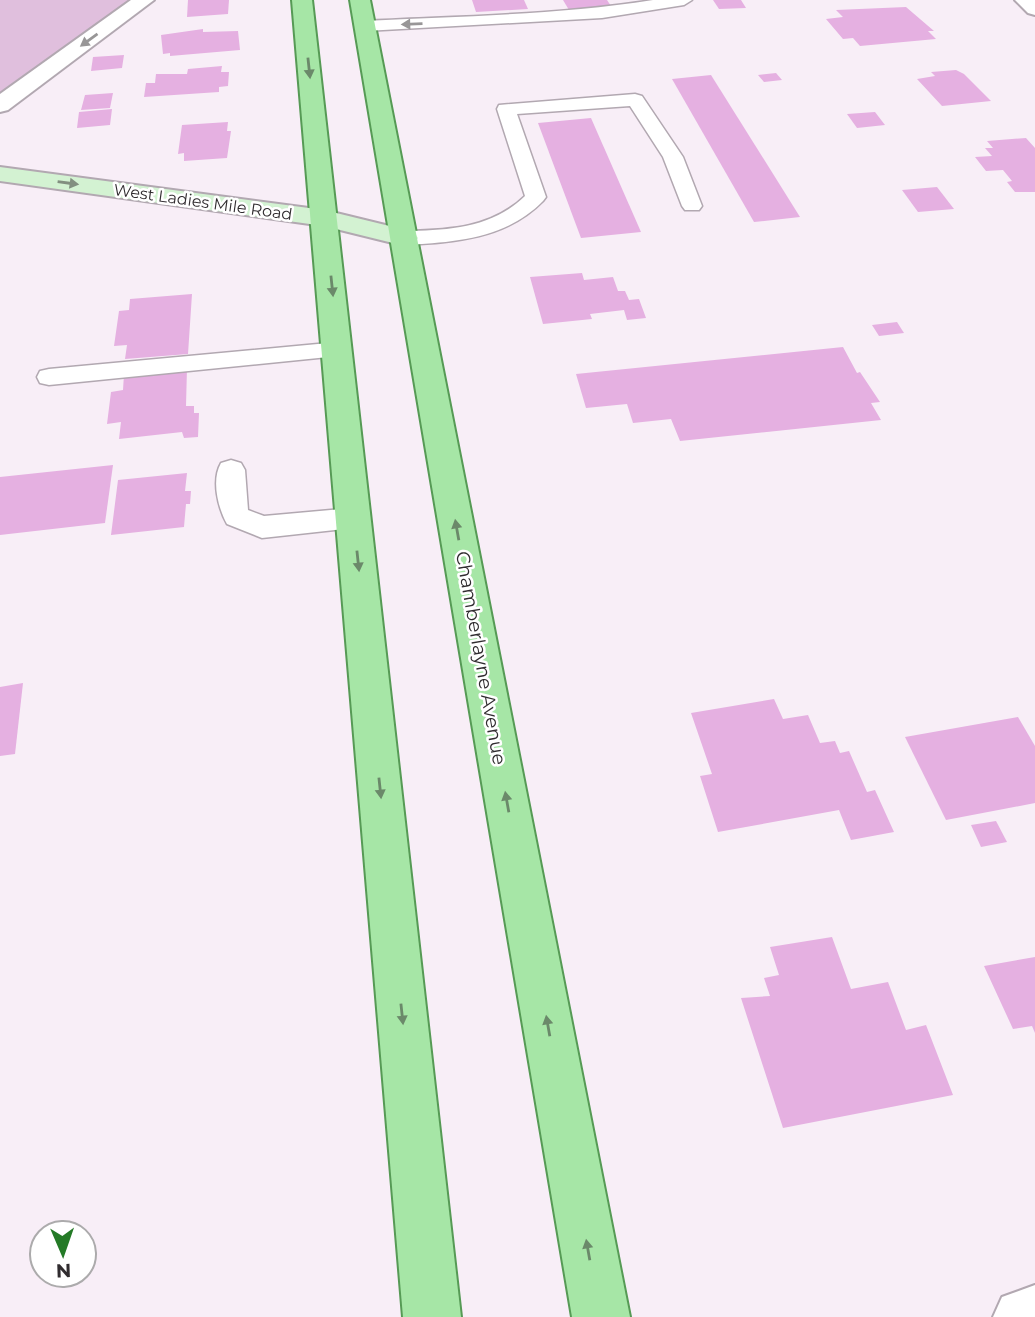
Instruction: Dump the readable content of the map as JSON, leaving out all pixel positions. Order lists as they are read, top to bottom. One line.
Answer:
{"streets":{"main road":["Chamberlayne Avenue"],"street":["West Ladies Mile Road"]},"crossings":[["West Ladies Mile Road","Chamberlayne Avenue"]],"one_way":["West Ladies Mile Road"],"north":"bottom"}
